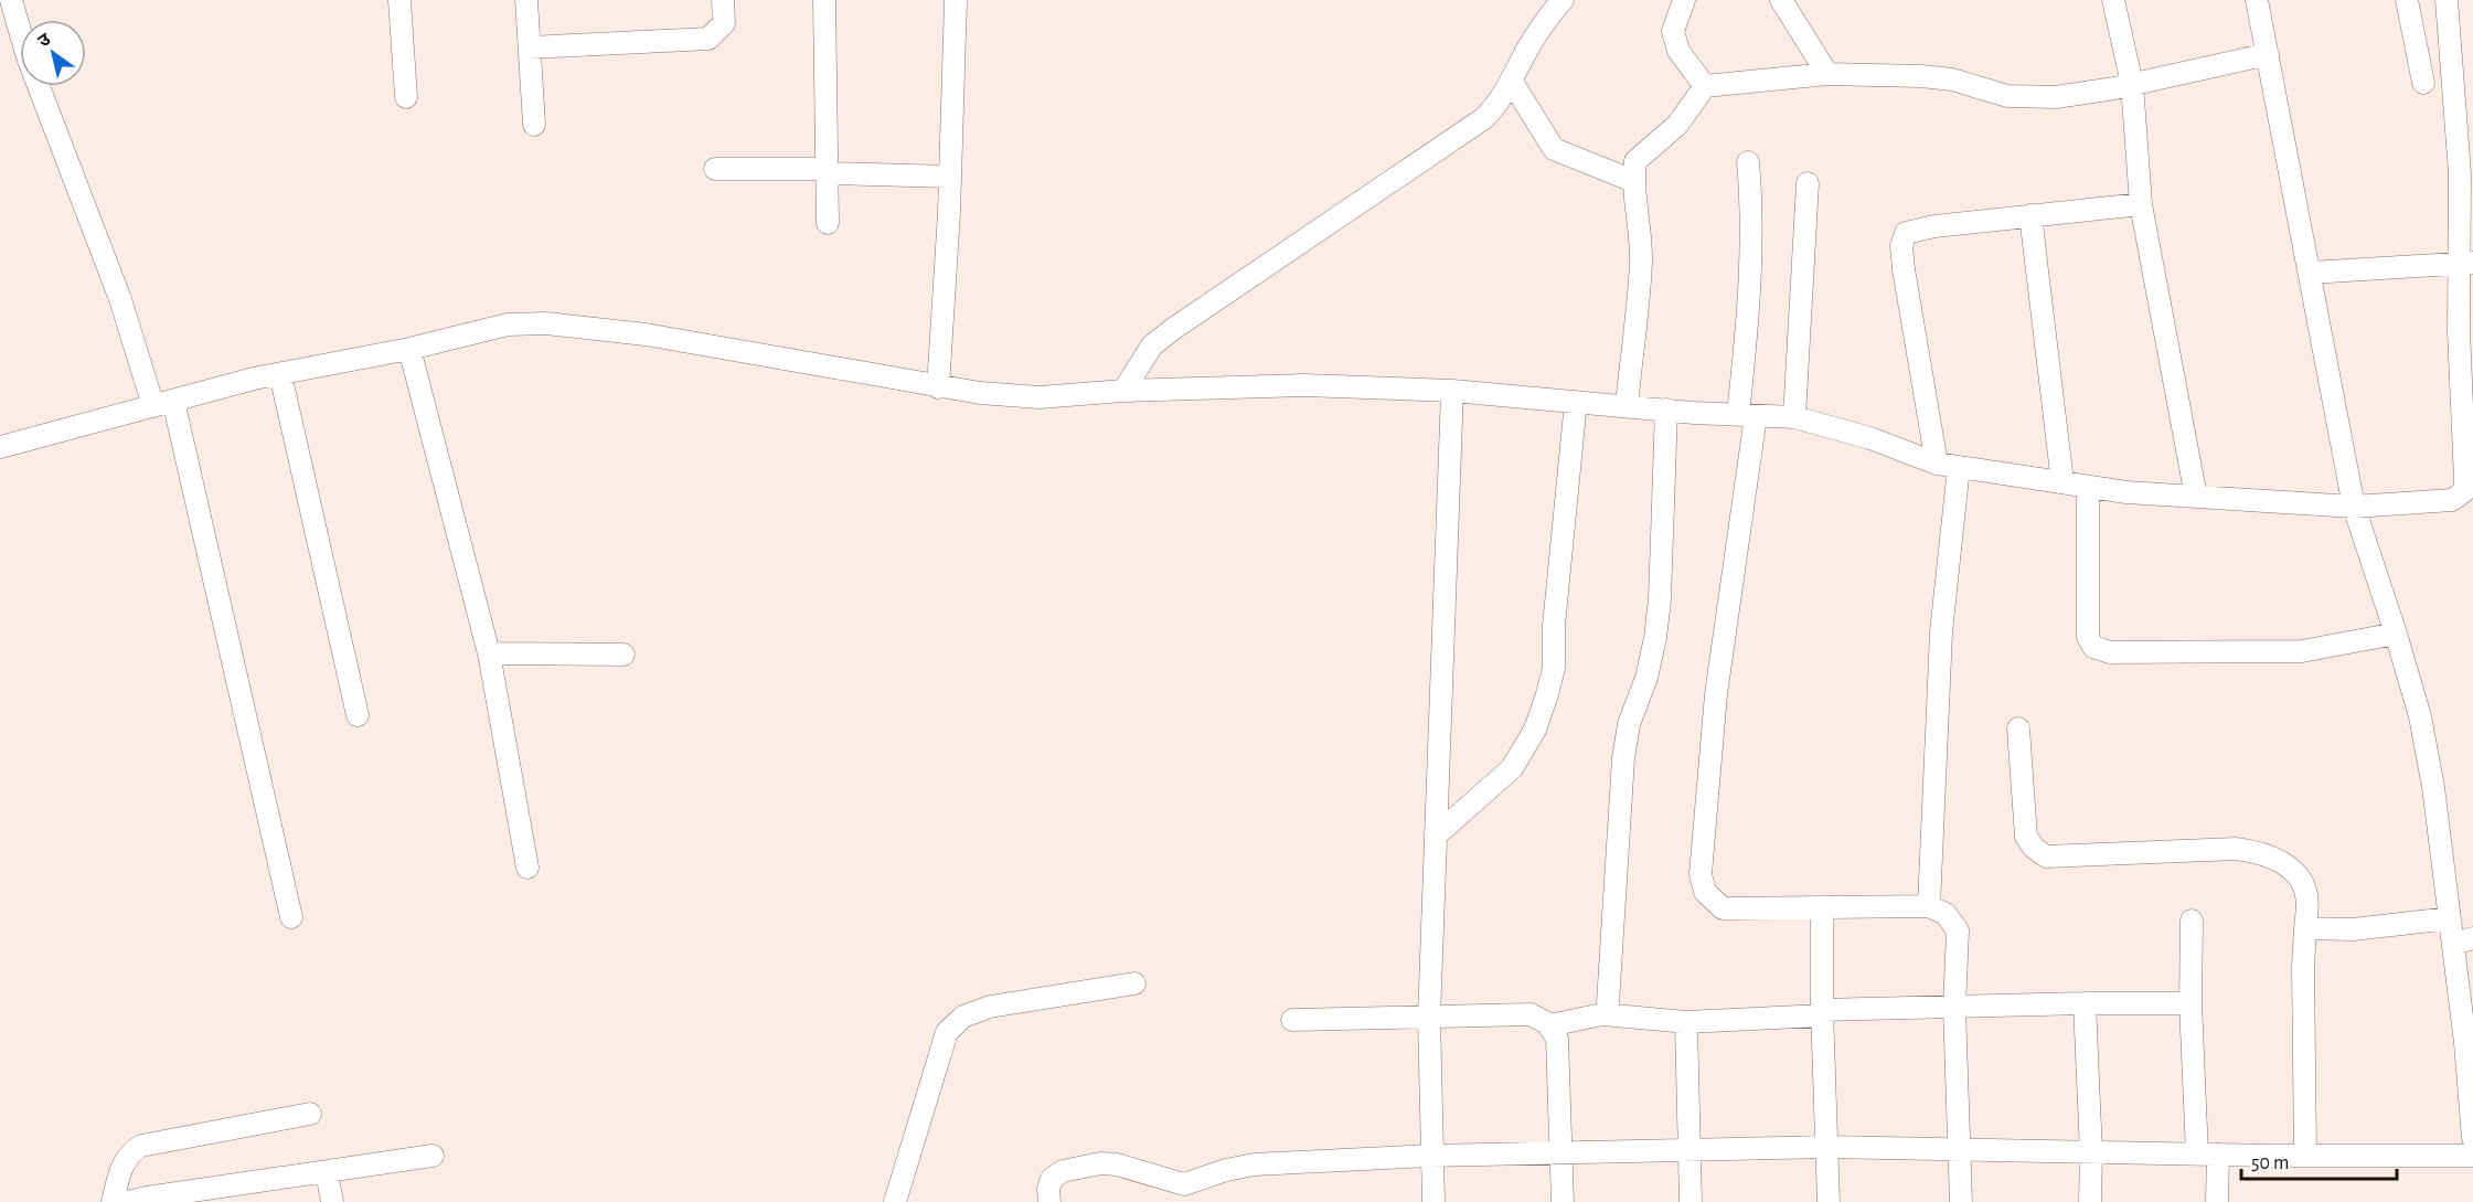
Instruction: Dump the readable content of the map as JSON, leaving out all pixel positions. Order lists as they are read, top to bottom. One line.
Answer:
{"scale_bar":"50 m","north":"top left"}
